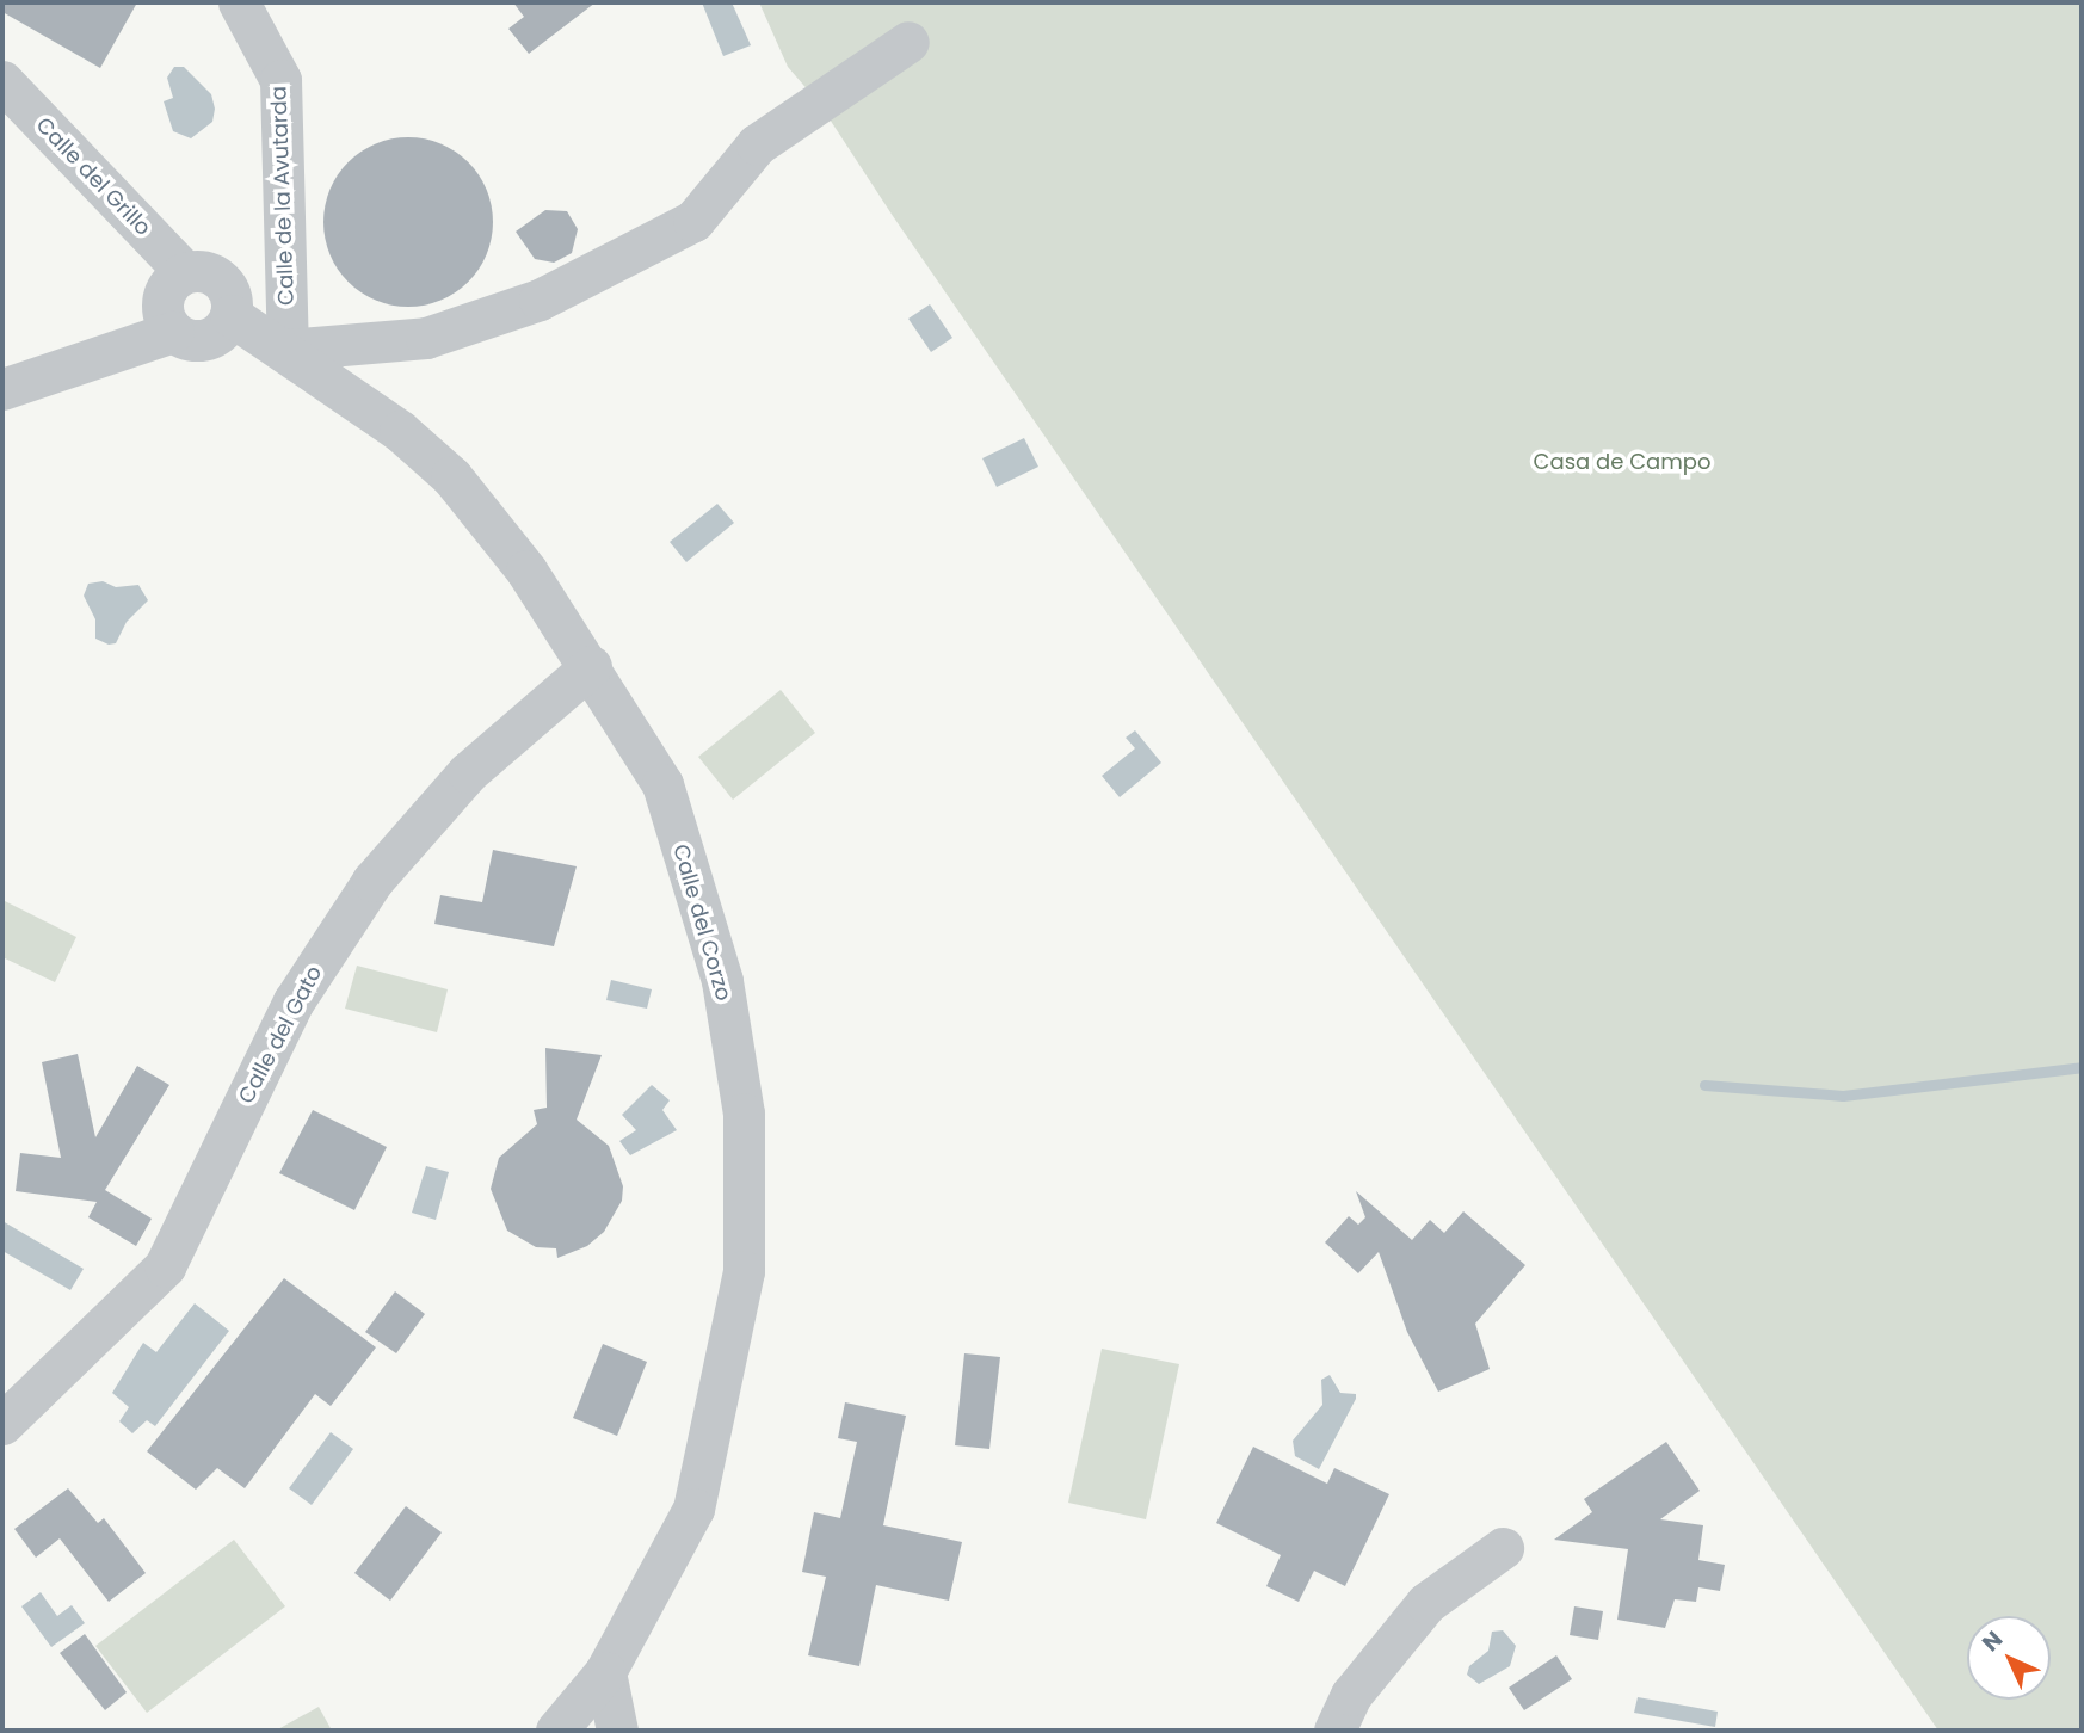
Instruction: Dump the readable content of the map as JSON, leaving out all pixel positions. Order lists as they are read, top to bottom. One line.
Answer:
{"streets":{"street":["Calle del Grillo","Calle de la Avutarda","Calle del Corzo","Calle del Gato"]},"crossings":[["Calle del Grillo","Calle del Corzo"],["Calle de la Avutarda","Calle del Corzo"],["Calle del Corzo","Calle del Gato"]],"parks":["Casa de Campo"],"north":"top left"}
